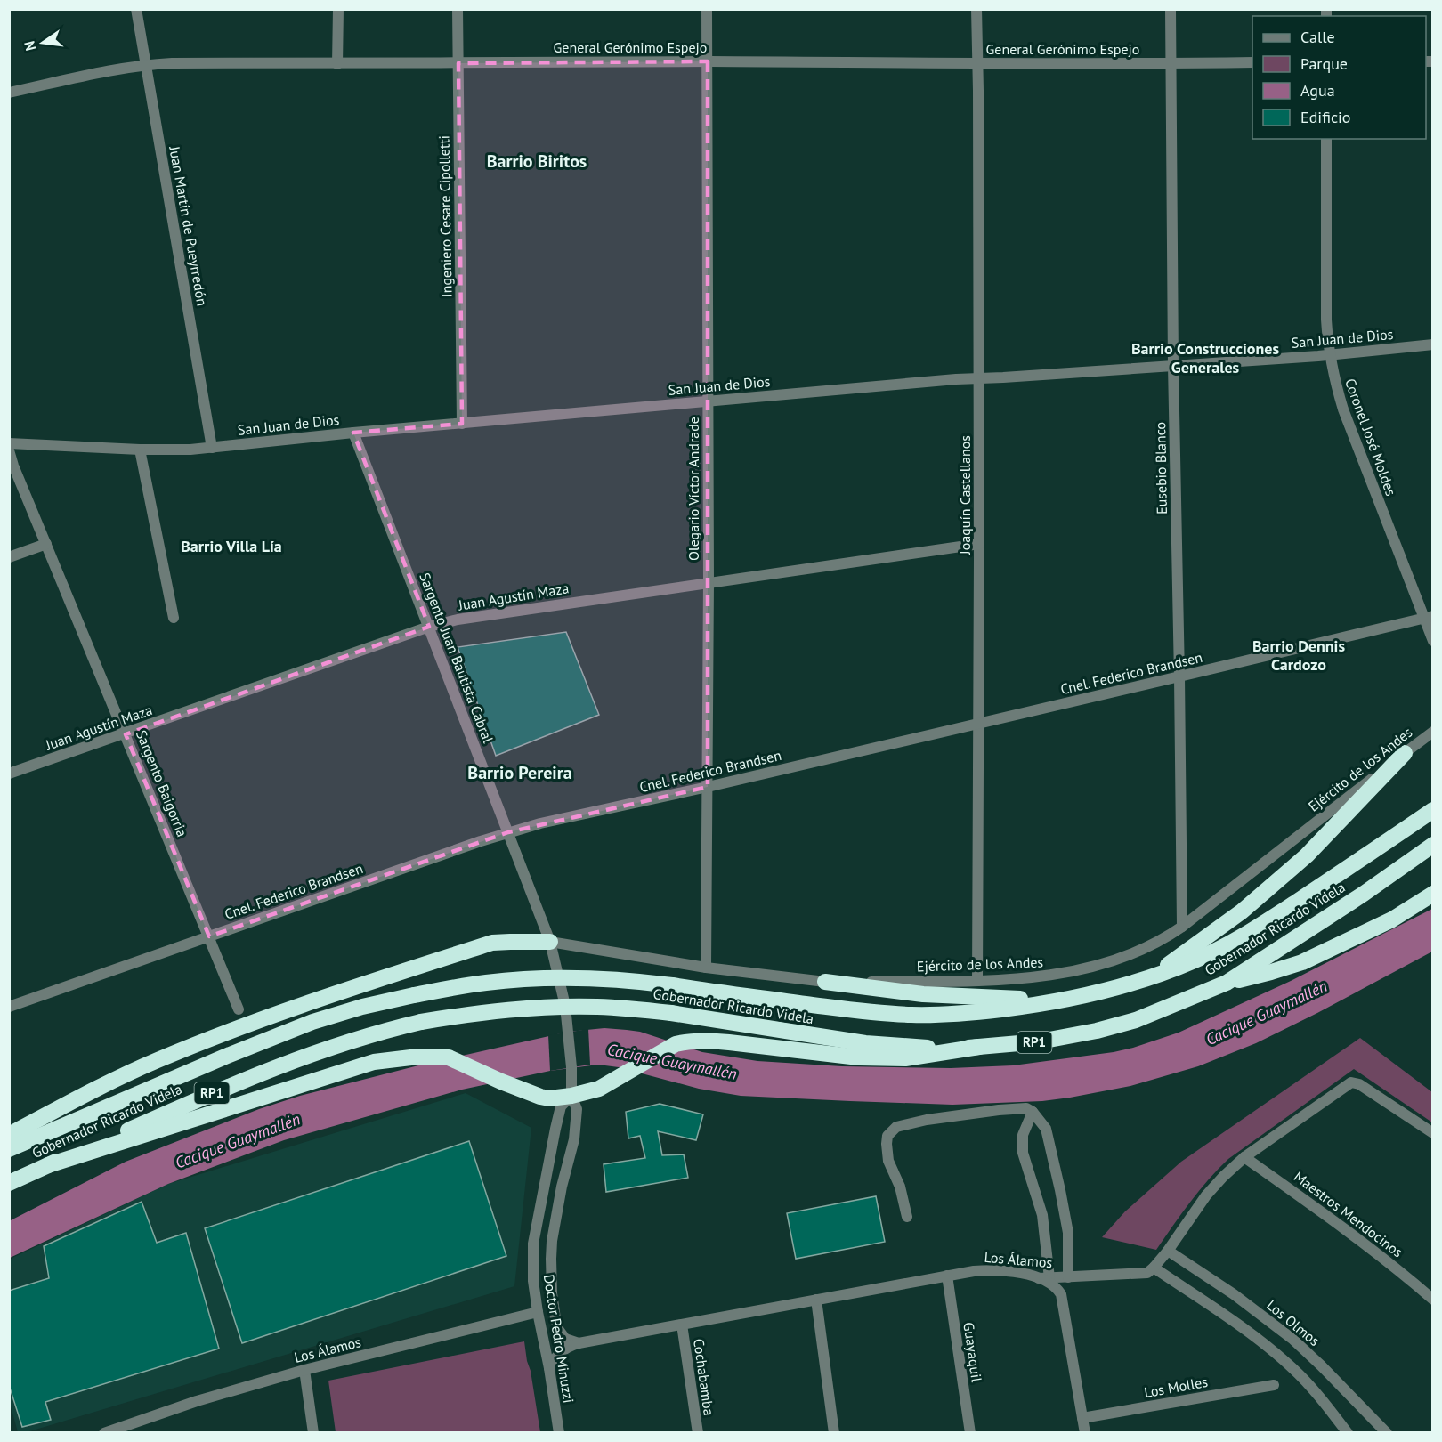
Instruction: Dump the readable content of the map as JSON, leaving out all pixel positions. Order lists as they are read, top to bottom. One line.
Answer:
{"streets":{"highway":["Gobernador Ricardo Videla","RP1"],"street":["General Gerónimo Espejo","Ingeniero Cesare Cipolletti","Juan Martín de Pueyrredón","San Juan de Dios","Coronel José Moldes","Eusebio Blanco","Olegario Víctor Andrade","Joaquín Castellanos","Juan Agustín Maza","Sargento Juan Bautista Cabral","Cnel. Federico Brandsen","Ejército de los Andes","Sargento Baigorria","Maestros Mendocinos","Los Álamos","Los Olmos","Doctor Pedro Minuzzi","Guayaquil","Cochabamba","Los Molles"]},"crossings":[["General Gerónimo Espejo","Ingeniero Cesare Cipolletti"],["General Gerónimo Espejo","Juan Martín de Pueyrredón"],["General Gerónimo Espejo","Eusebio Blanco"],["General Gerónimo Espejo","Olegario Víctor Andrade"],["General Gerónimo Espejo","Joaquín Castellanos"],["Ingeniero Cesare Cipolletti","San Juan de Dios"],["Juan Martín de Pueyrredón","San Juan de Dios"],["San Juan de Dios","Coronel José Moldes"],["San Juan de Dios","Eusebio Blanco"],["San Juan de Dios","Olegario Víctor Andrade"],["San Juan de Dios","Joaquín Castellanos"],["San Juan de Dios","Sargento Juan Bautista Cabral"],["Coronel José Moldes","Cnel. Federico Brandsen"],["Eusebio Blanco","Cnel. Federico Brandsen"],["Eusebio Blanco","Ejército de los Andes"],["Olegario Víctor Andrade","Juan Agustín Maza"],["Olegario Víctor Andrade","Cnel. Federico Brandsen"],["Olegario Víctor Andrade","Ejército de los Andes"],["Joaquín Castellanos","Juan Agustín Maza"],["Joaquín Castellanos","Cnel. Federico Brandsen"],["Joaquín Castellanos","Ejército de los Andes"],["Juan Agustín Maza","Sargento Juan Bautista Cabral"],["Juan Agustín Maza","Sargento Baigorria"],["Sargento Juan Bautista Cabral","Cnel. Federico Brandsen"],["Sargento Juan Bautista Cabral","Ejército de los Andes"],["Sargento Juan Bautista Cabral","Doctor Pedro Minuzzi"],["Cnel. Federico Brandsen","Sargento Baigorria"],["Los Álamos","Doctor Pedro Minuzzi"],["Los Álamos","Guayaquil"],["Los Álamos","Cochabamba"]],"districts":["Barrio Biritos","Barrio Construcciones Generales","Barrio Villa Lía","Barrio Dennis Cardozo","Barrio Pereira"],"water":["Cacique Guaymallén"],"legend":["Calle","Parque","Agua","Edificio"],"north":"left"}
